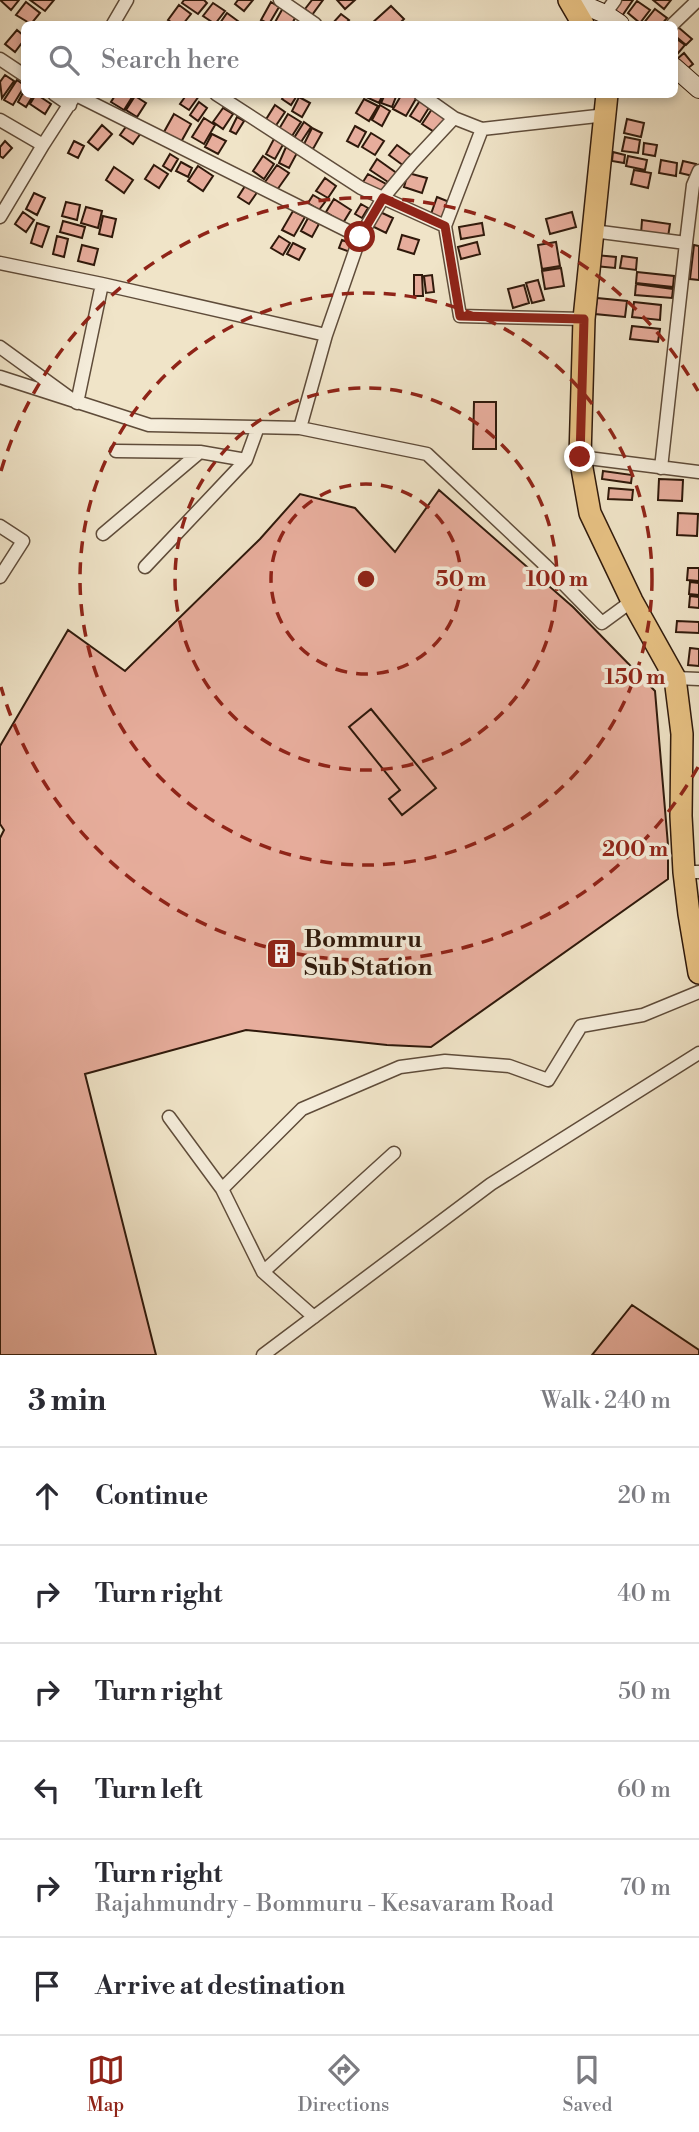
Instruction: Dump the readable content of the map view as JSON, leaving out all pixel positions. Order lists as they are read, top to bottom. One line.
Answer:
{"places":{"building":["Bommuru Sub Station"]},"page":{"search":"Search here","heading":["3 min","Walk · 240 m"],"list":[["Continue","20 m"],["Turn right","40 m"],["Turn right","50 m"],["Turn left","60 m"],["Turn right","Rajahmundry - Bommuru - Kesavaram Road","70 m"],"Arrive at destination"],"nav":["Map","Directions","Saved"]},"rings":["50 m","100 m","150 m","200 m"]}
